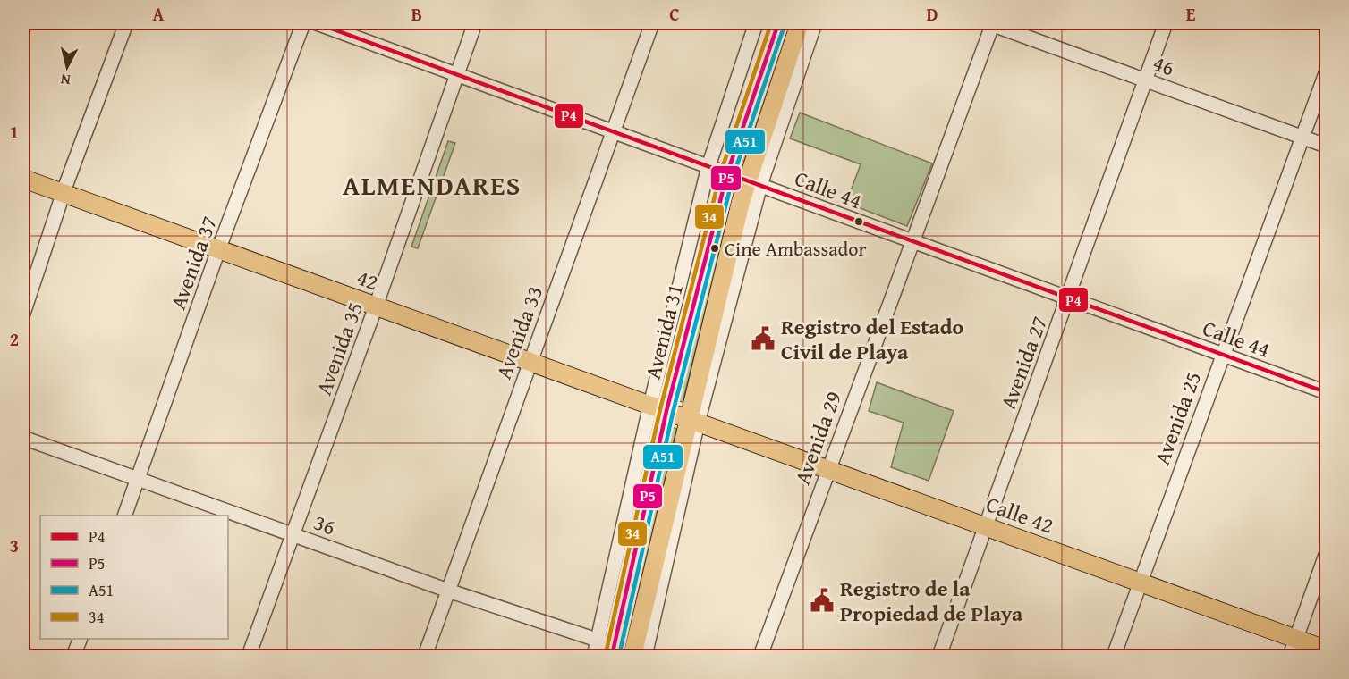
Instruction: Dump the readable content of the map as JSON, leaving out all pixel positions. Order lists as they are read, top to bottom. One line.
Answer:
{"streets":{"main road":["42","Avenida 31","Calle 42"],"street":["46","Calle 44","Avenida 37","Avenida 33","Avenida 35","Avenida 27","Avenida 25","Avenida 29","36"]},"crossings":[["46","Avenida 27"],["46","Avenida 25"],["46","Avenida 29"],["Calle 44","Avenida 31"],["Calle 44","Avenida 33"],["Calle 44","Avenida 35"],["Calle 44","Avenida 27"],["Calle 44","Avenida 25"],["Calle 44","Avenida 29"],["Avenida 37","42"],["Avenida 37","36"],["42","Avenida 31"],["42","Avenida 33"],["42","Avenida 35"],["42","Calle 42"],["Avenida 31","Calle 42"],["Avenida 31","36"],["Avenida 33","36"],["Avenida 35","36"],["Avenida 27","Calle 42"],["Avenida 25","Calle 42"],["Avenida 29","Calle 42"]],"districts":["ALMENDARES"],"places":{"other":["Cine Ambassador"],"public building":["Registro del Estado Civil de Playa","Registro de la Propiedad de Playa"]},"lines":["transit line P4","transit line P5","transit line 34","transit line A51"],"legend":["P4","P5","A51","34"],"north":"bottom","grid":{"columns":["A","B","C","D","E"],"rows":["1","2","3"]}}
